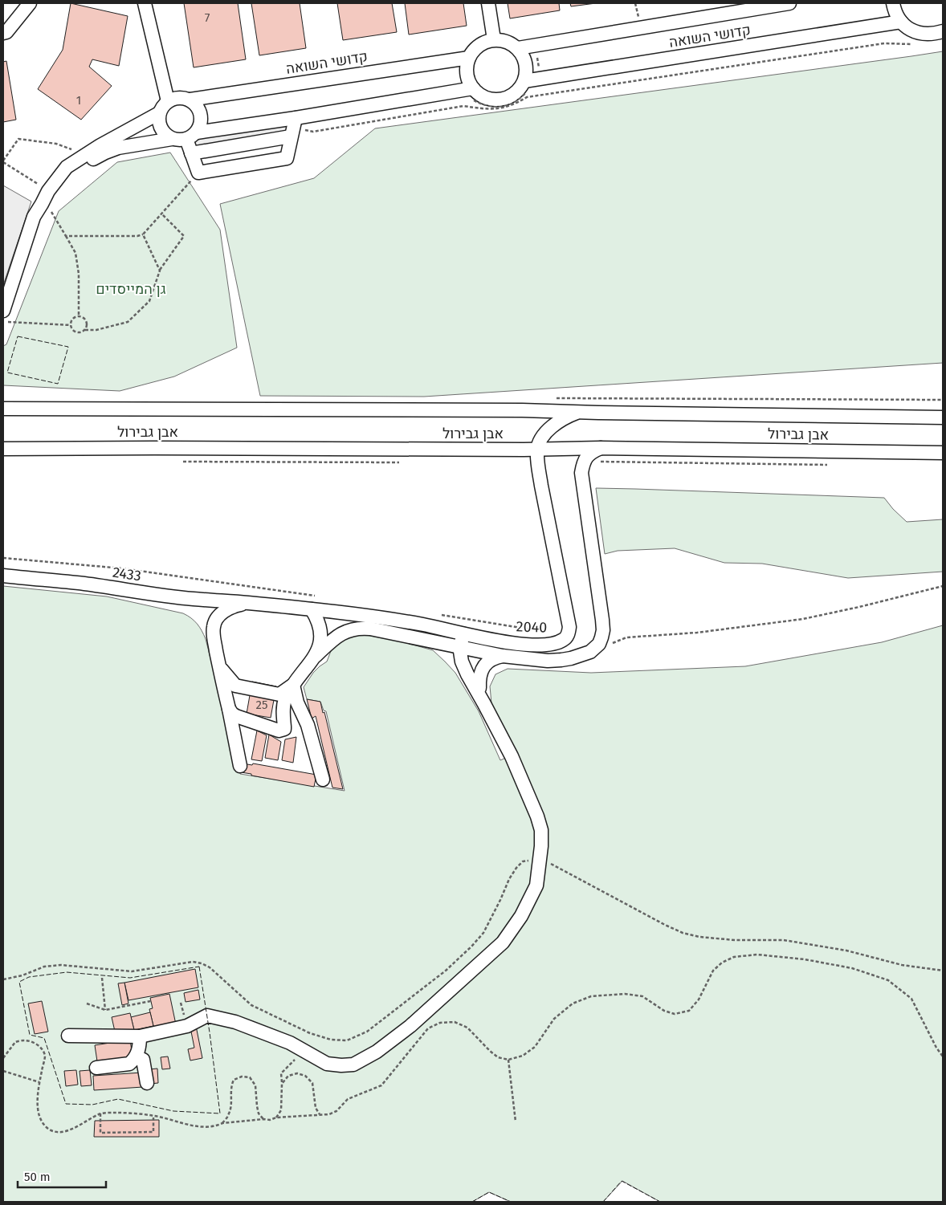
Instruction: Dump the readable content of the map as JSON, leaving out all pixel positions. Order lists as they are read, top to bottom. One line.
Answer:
{"streets":{"street":["קדושי השואה","אבן גבירול","2433","2040"]},"crossings":[["אבן גבירול","2040"],["2433","2040"]],"parks":["גן המייסדים"],"house_numbers":["7","1","25"],"scale_bar":"50 m"}
